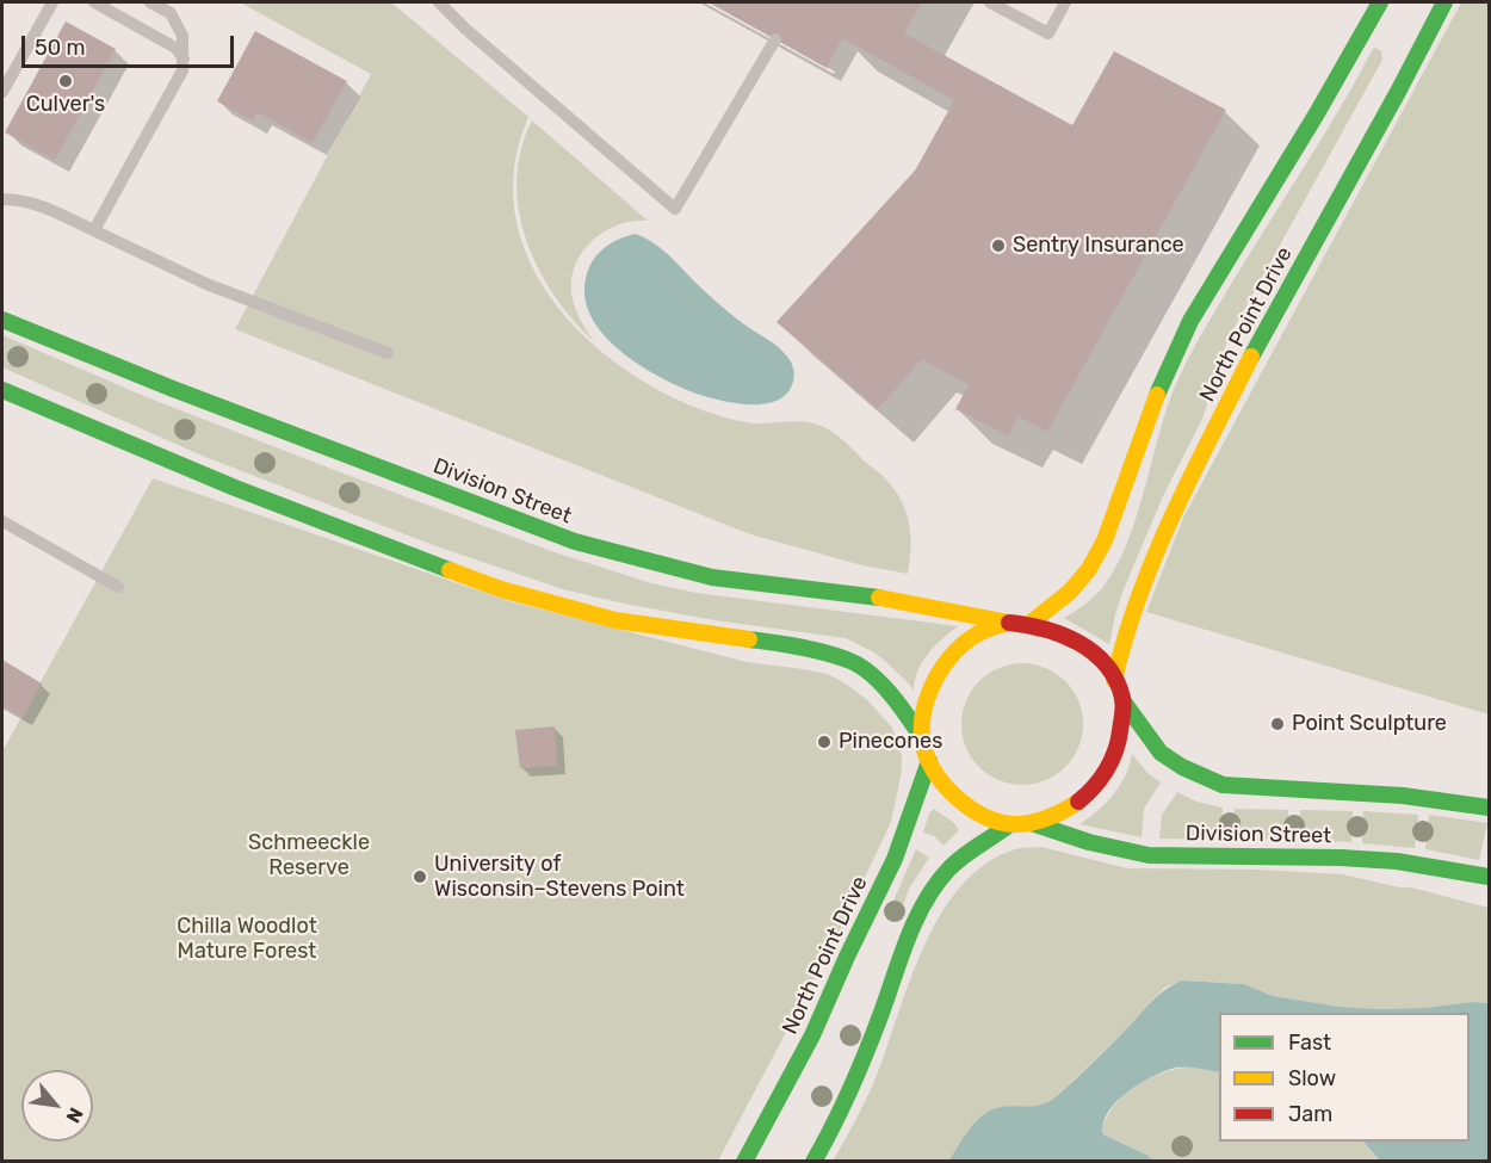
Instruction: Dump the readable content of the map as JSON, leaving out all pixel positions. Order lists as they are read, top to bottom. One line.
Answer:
{"streets":{"main road":["North Point Drive","Division Street"]},"crossings":[["North Point Drive","Division Street"]],"parks":["Schmeeckle Reserve","Chilla Woodlot Mature Forest"],"places":["Culver's","Sentry Insurance","Point Sculpture","Pinecones","University of Wisconsin–Stevens Point"],"legend":["Fast","Slow","Jam"],"scale_bar":"50 m","north":"bottom right"}
